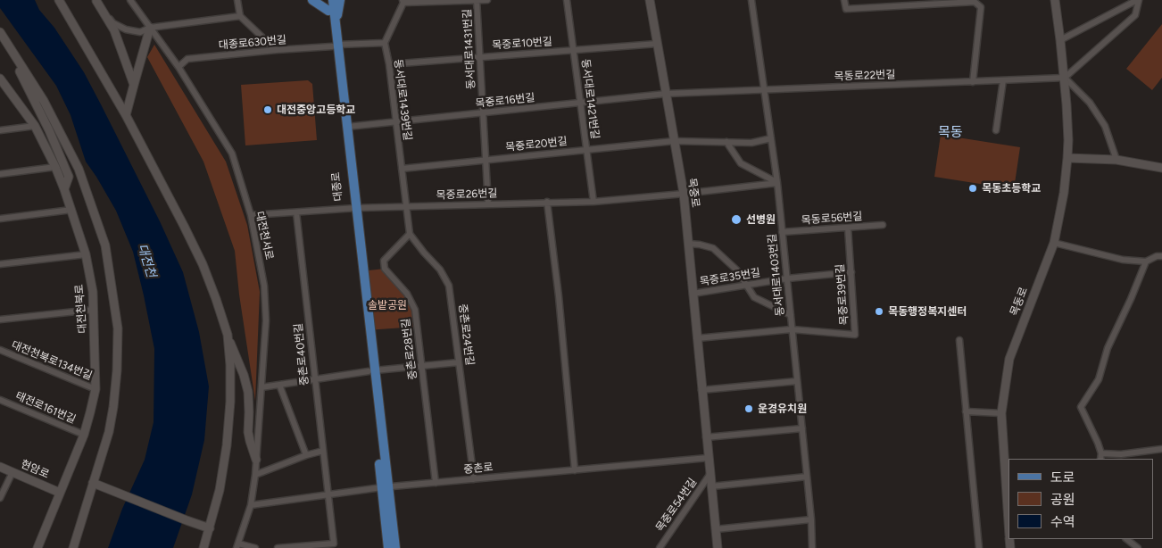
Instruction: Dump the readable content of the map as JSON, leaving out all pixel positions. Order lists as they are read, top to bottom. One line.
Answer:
{"streets":{"main road":["대종로","목중로","목동로","대전천북로","현암로"],"street":["대종로630번길","목중로10번길","동서대로1431번길","목동로22번길","동서대로1421번길","동서대로1439번길","목중로16번길","목중로20번길","목중로26번길","목동로56번길","대전천서로","동서대로1403번길","목중로35번길","목중로39번길","중촌로24번길","중촌로28번길","중촌로40번길","대전천북로134번길","태전로161번길","중촌로","목중로54번길"]},"crossings":[["대종로630번길","대종로"],["대종로630번길","대전천서로"],["목중로10번길","동서대로1431번길"],["목중로10번길","동서대로1421번길"],["목중로10번길","동서대로1439번길"],["목중로10번길","목중로"],["동서대로1431번길","목중로16번길"],["동서대로1431번길","목중로20번길"],["동서대로1431번길","목중로26번길"],["목동로22번길","목중로16번길"],["목동로22번길","목중로"],["목동로22번길","동서대로1403번길"],["목동로22번길","목동로"],["동서대로1421번길","목중로16번길"],["동서대로1421번길","목중로20번길"],["동서대로1421번길","목중로26번길"],["동서대로1439번길","목중로16번길"],["동서대로1439번길","목중로20번길"],["동서대로1439번길","목중로26번길"],["목중로16번길","대종로"],["목중로16번길","목중로"],["목중로20번길","목중로"],["목중로20번길","동서대로1403번길"],["대종로","목중로26번길"],["대종로","중촌로"],["목중로","목중로26번길"],["목중로","목중로35번길"],["목중로","목중로39번길"],["목중로","중촌로"],["목중로","목중로54번길"],["목중로26번길","대전천서로"],["목중로26번길","동서대로1403번길"],["목중로26번길","중촌로40번길"],["목동로56번길","동서대로1403번길"],["목동로56번길","목중로39번길"],["대전천서로","중촌로"],["동서대로1403번길","목중로35번길"],["동서대로1403번길","목중로39번길"],["목중로35번길","목중로39번길"],["대전천북로","대전천북로134번길"],["대전천북로","태전로161번길"],["대전천북로","현암로"],["중촌로24번길","중촌로28번길"],["중촌로24번길","중촌로"],["중촌로28번길","중촌로"],["중촌로40번길","중촌로"]],"districts":["목동"],"water":["대전천"],"parks":["솔밭공원"],"places":["대전중앙고등학교","목동초등학교","선병원","목동행정복지센터","운경유치원"],"legend":["도로","공원","수역"]}
